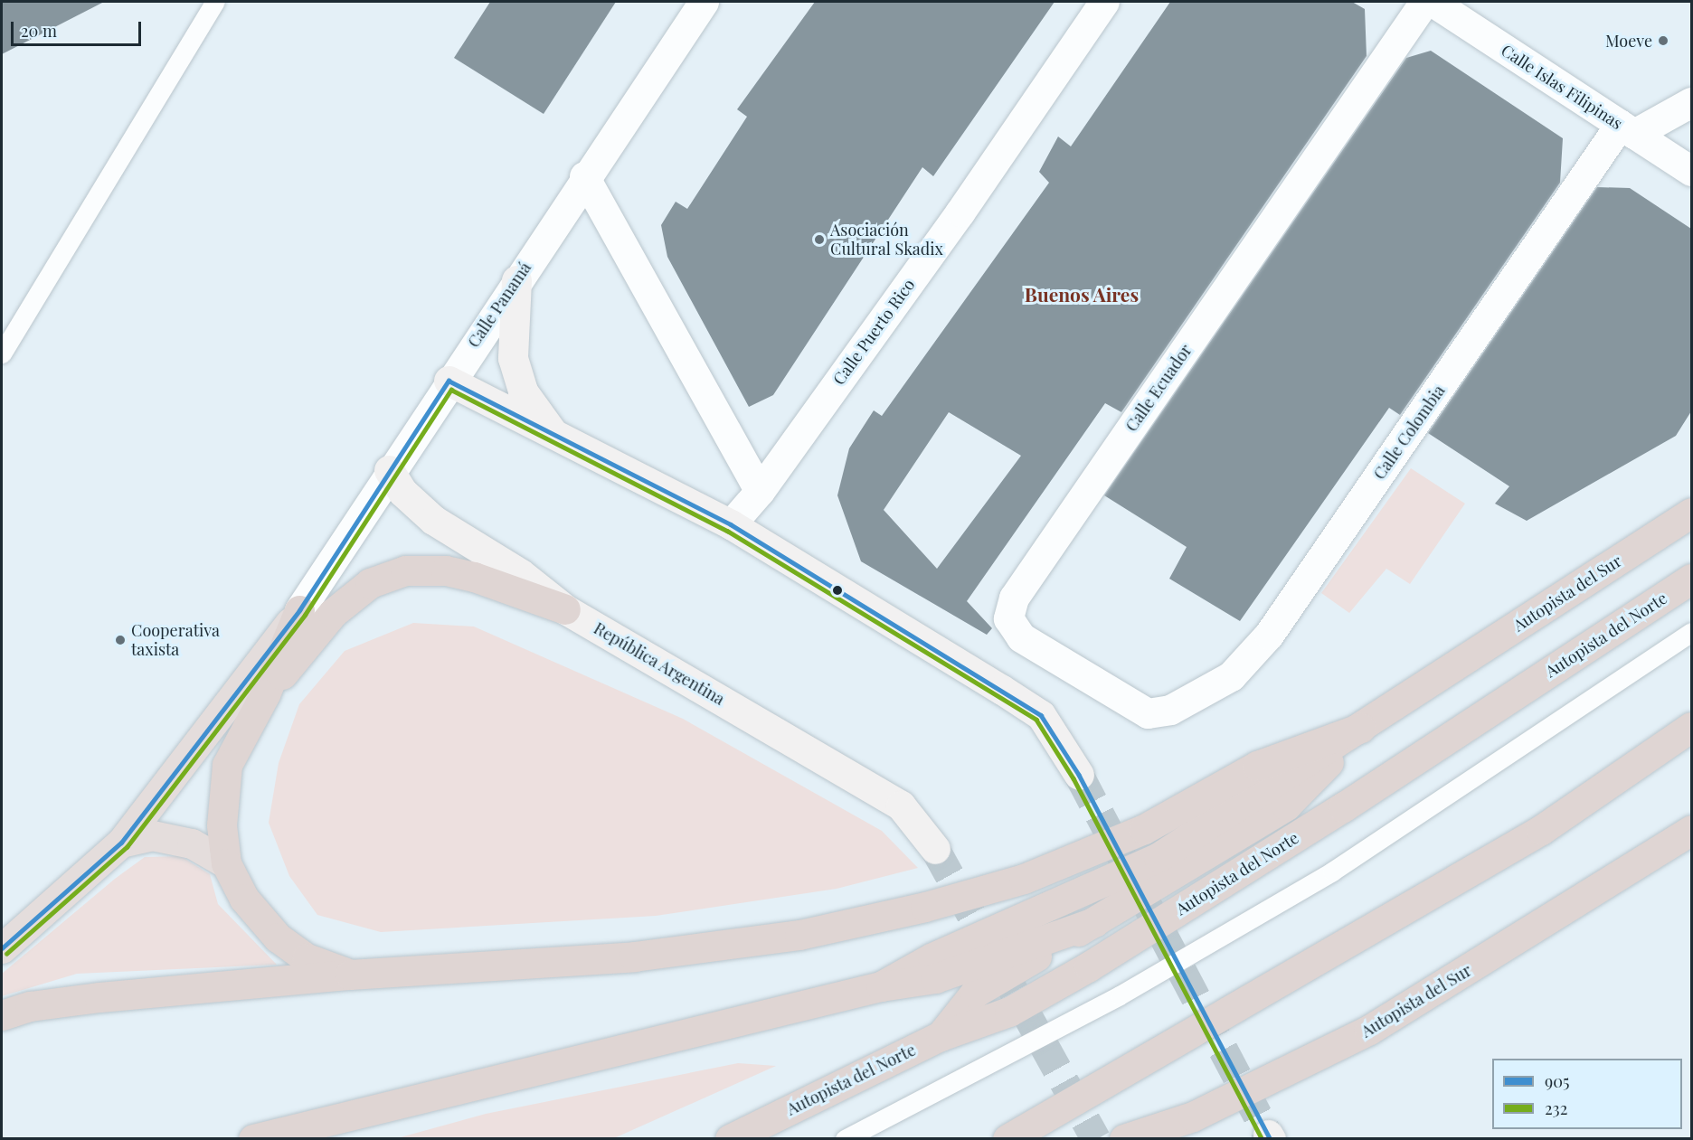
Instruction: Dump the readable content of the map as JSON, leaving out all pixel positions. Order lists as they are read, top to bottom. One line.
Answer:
{"streets":{"highway":["Autopista del Sur","Autopista del Norte"],"main road":["República Argentina"],"street":["Calle Islas Filipinas","Calle Panamá","Calle Puerto Rico","Calle Ecuador","Calle Colombia"]},"crossings":[["Calle Islas Filipinas","Calle Colombia"],["Calle Panamá","República Argentina"],["Calle Ecuador","Calle Colombia"]],"districts":["Buenos Aires"],"places":["Moeve","Asociación Cultural Skadix","Cooperativa taxista"],"lines":["transit line 905","transit line 232"],"legend":["905","232"],"scale_bar":"20 m"}
